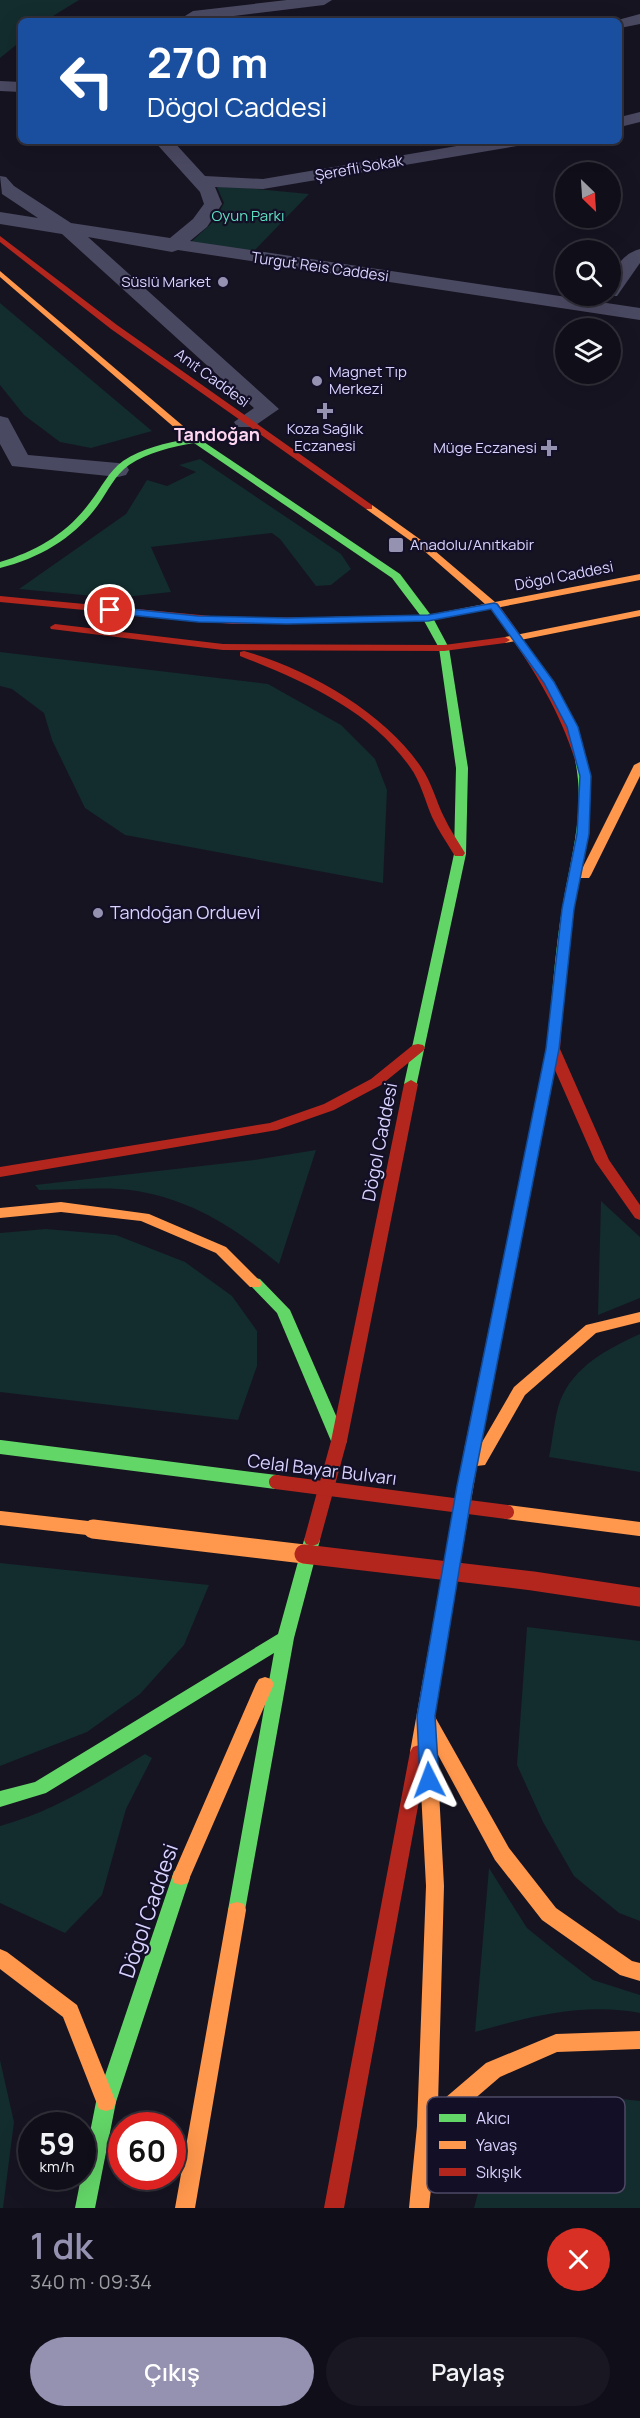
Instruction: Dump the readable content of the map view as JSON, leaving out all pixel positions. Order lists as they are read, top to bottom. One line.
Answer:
{"streets":{"main road":["Anıt Caddesi","Dögol Caddesi","Celal Bayar Bulvarı"],"street":["Şerefli Sokak","Turgut Reis Caddesi"]},"crossings":[["Anıt Caddesi","Dögol Caddesi"]],"districts":["Tandoğan"],"parks":["Oyun Parkı"],"places":{"other":["Süslü Market","Magnet Tıp Merkezi","Tandoğan Orduevi"],"health":["Koza Sağlık Eczanesi","Müge Eczanesi"],"transit":["Anadolu/Anıtkabir"]},"legend":["Akıcı","Yavaş","Sıkışık"],"north":"bottom right","page":{"turn":["270 m","Dögol Caddesi"],"speed":"59 km/h","limit":"60","heading":["1 dk","340 m · 09:34"],"buttons":["Çıkış","Paylaş"]}}
